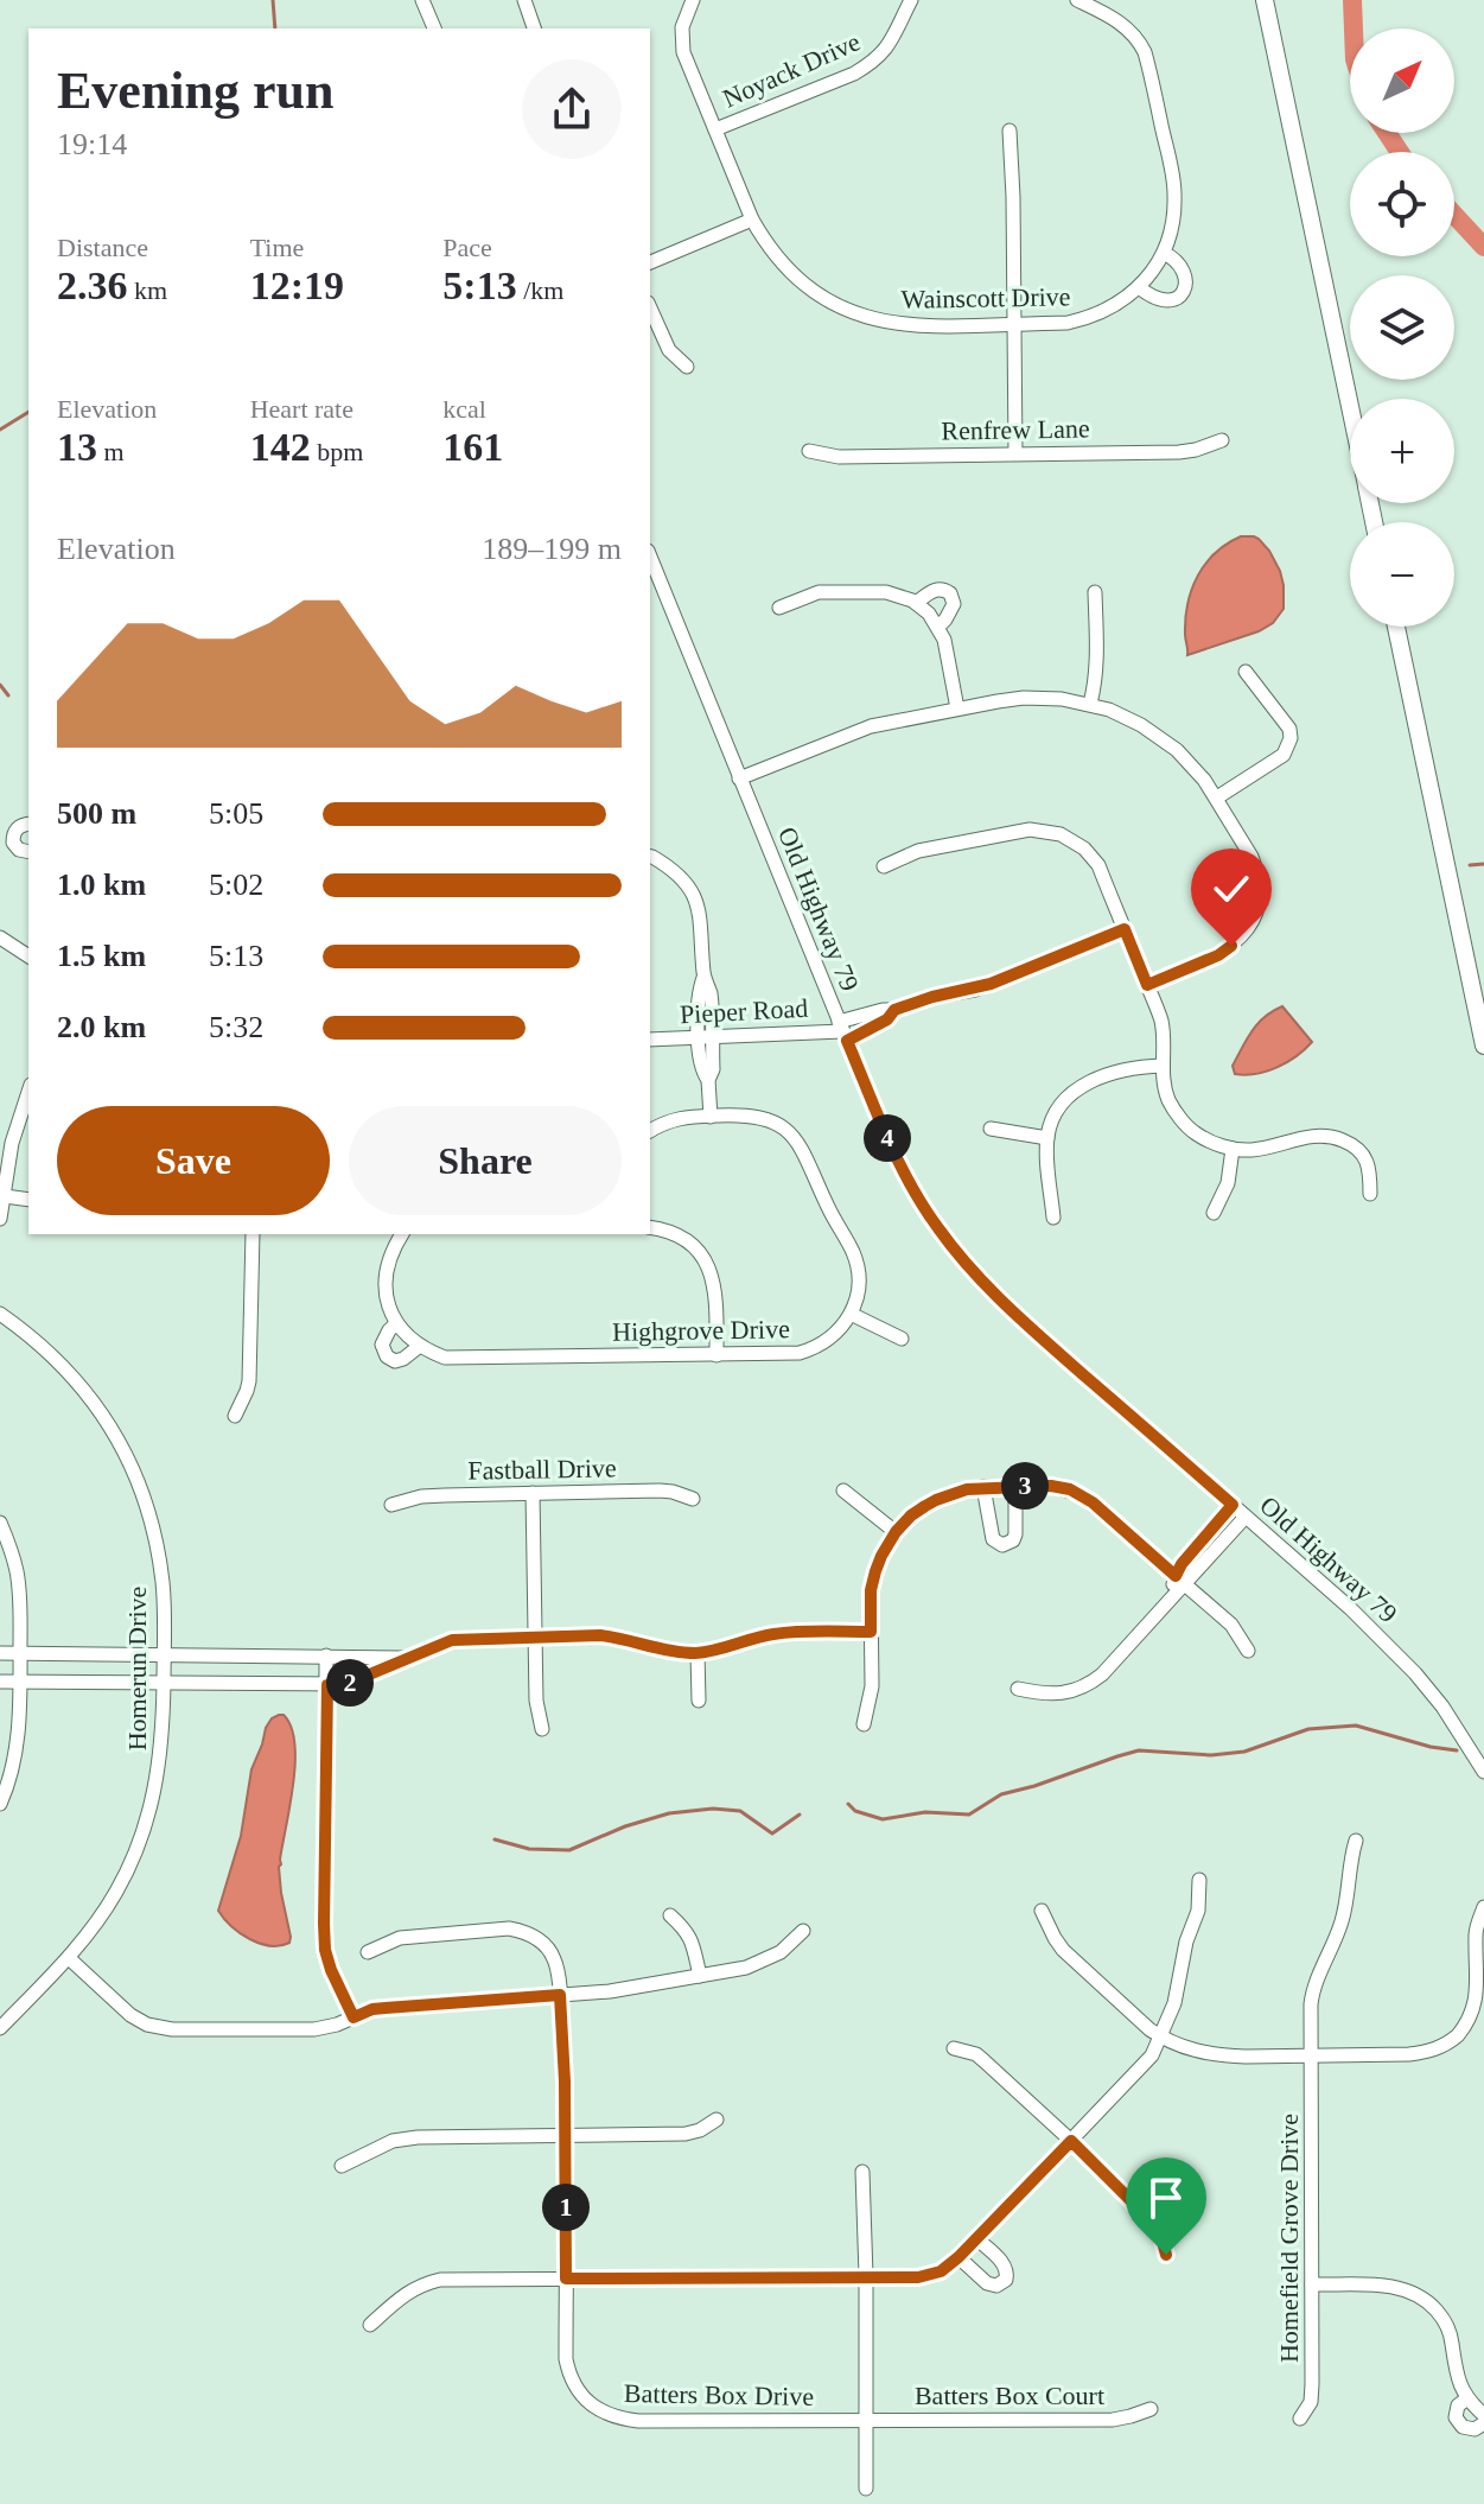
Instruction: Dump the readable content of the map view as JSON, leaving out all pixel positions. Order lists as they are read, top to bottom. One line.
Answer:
{"streets":{"street":["Noyack Drive","Wainscott Drive","Renfrew Lane","Old Highway 79","Pieper Road","Highgrove Drive","Fastball Drive","Homerun Drive","Homefield Grove Drive","Batters Box Drive","Batters Box Court"]},"crossings":[["Noyack Drive","Wainscott Drive"],["Old Highway 79","Pieper Road"],["Batters Box Drive","Batters Box Court"]],"north":"top right","page":{"map_buttons":["+","−"],"heading":["Evening run","19:14"],"stats":[["Distance","2.36 km"],["Time","12:19"],["Pace","5:13 /km"],["Elevation","13 m"],["Heart rate","142 bpm"],["kcal","161"]],"chart":["Elevation","189–199 m"],"list":[{"name":"500 m","note":"5:05"},{"name":"1.0 km","note":"5:02"},{"name":"1.5 km","note":"5:13"},{"name":"2.0 km","note":"5:32"}],"buttons":["Save","Share"],"pins":["4","3","2","1"]}}
